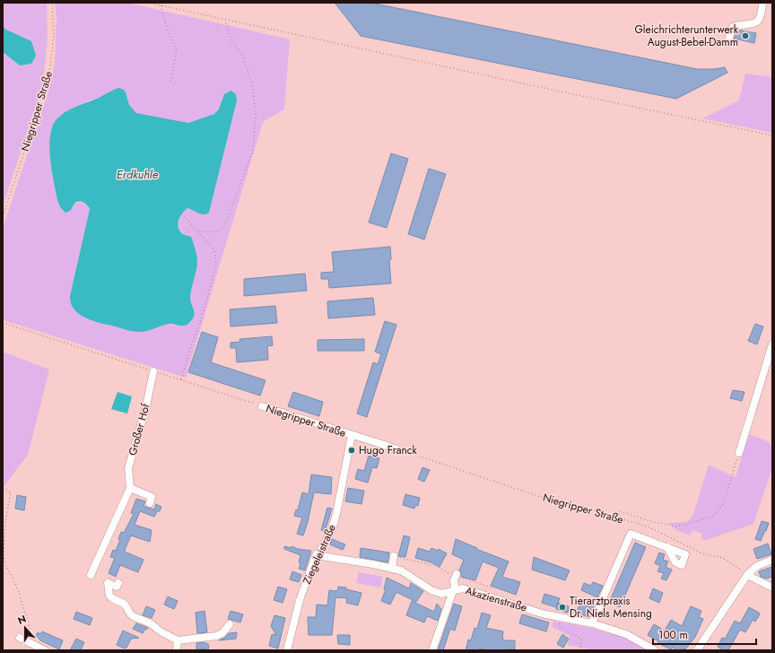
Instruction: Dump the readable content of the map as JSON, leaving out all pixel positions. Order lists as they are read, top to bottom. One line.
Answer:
{"streets":{"street":["Niegripper Straße","Großer Hof","Ziegeleistraße","Akazienstraße"]},"crossings":[["Niegripper Straße","Großer Hof"],["Niegripper Straße","Ziegeleistraße"],["Ziegeleistraße","Akazienstraße"]],"water":["Erdkuhle"],"places":["Gleichrichterunterwerk August-Bebel-Damm","Hugo Franck","Tierarztpraxis Dr. Niels Mensing"],"scale_bar":"100 m","north":"top"}
